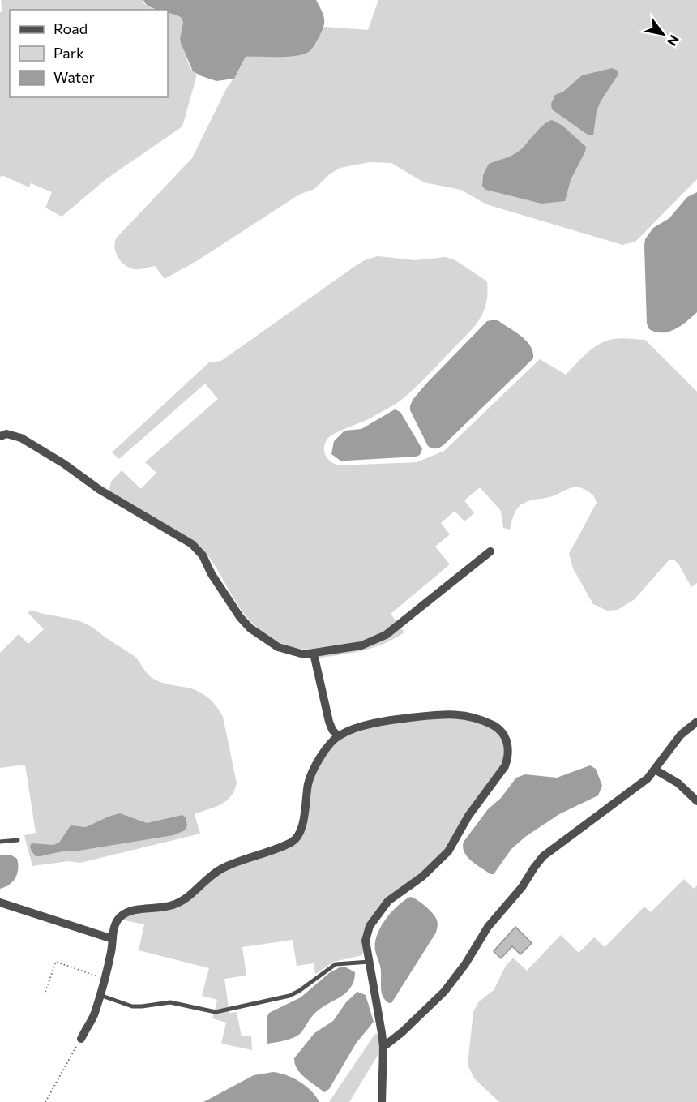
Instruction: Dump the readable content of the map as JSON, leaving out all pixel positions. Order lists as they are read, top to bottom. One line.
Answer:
{"legend":["Road","Park","Water"],"north":"bottom right"}
